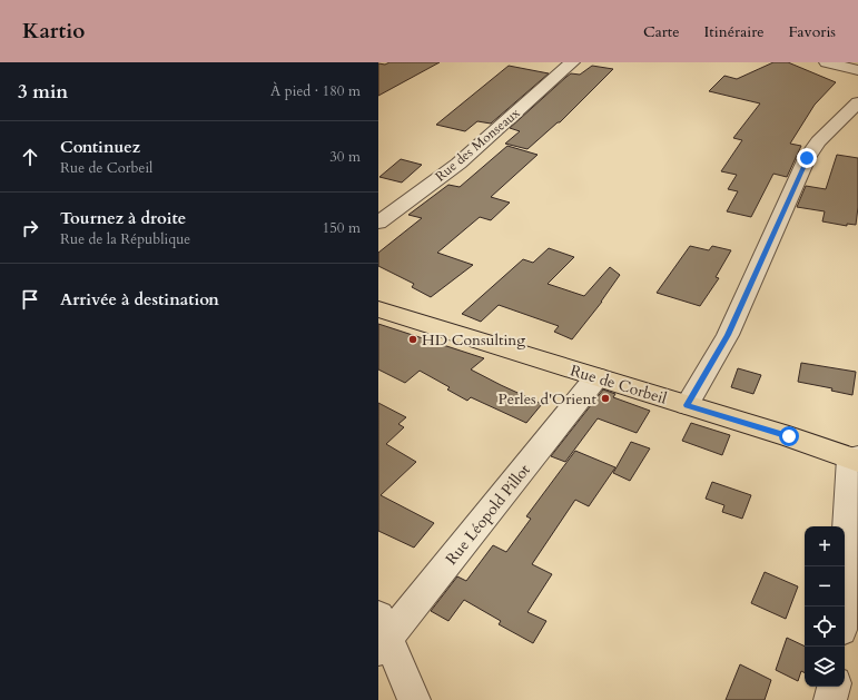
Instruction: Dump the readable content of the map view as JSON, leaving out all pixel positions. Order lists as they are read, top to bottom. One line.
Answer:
{"streets":{"main road":["Rue de Corbeil"],"street":["Rue des Monseaux","Rue Léopold Pillot"]},"crossings":[["Rue de Corbeil","Rue Léopold Pillot"]],"places":["HD Consulting","Perles d'Orient"],"page":{"header":"Kartio","nav":["Carte","Itinéraire","Favoris"],"heading":["3 min","À pied · 180 m"],"list":[["Continuez","Rue de Corbeil","30 m"],["Tournez à droite","Rue de la République","150 m"],"Arrivée à destination"],"map_buttons":["+","−"]}}
